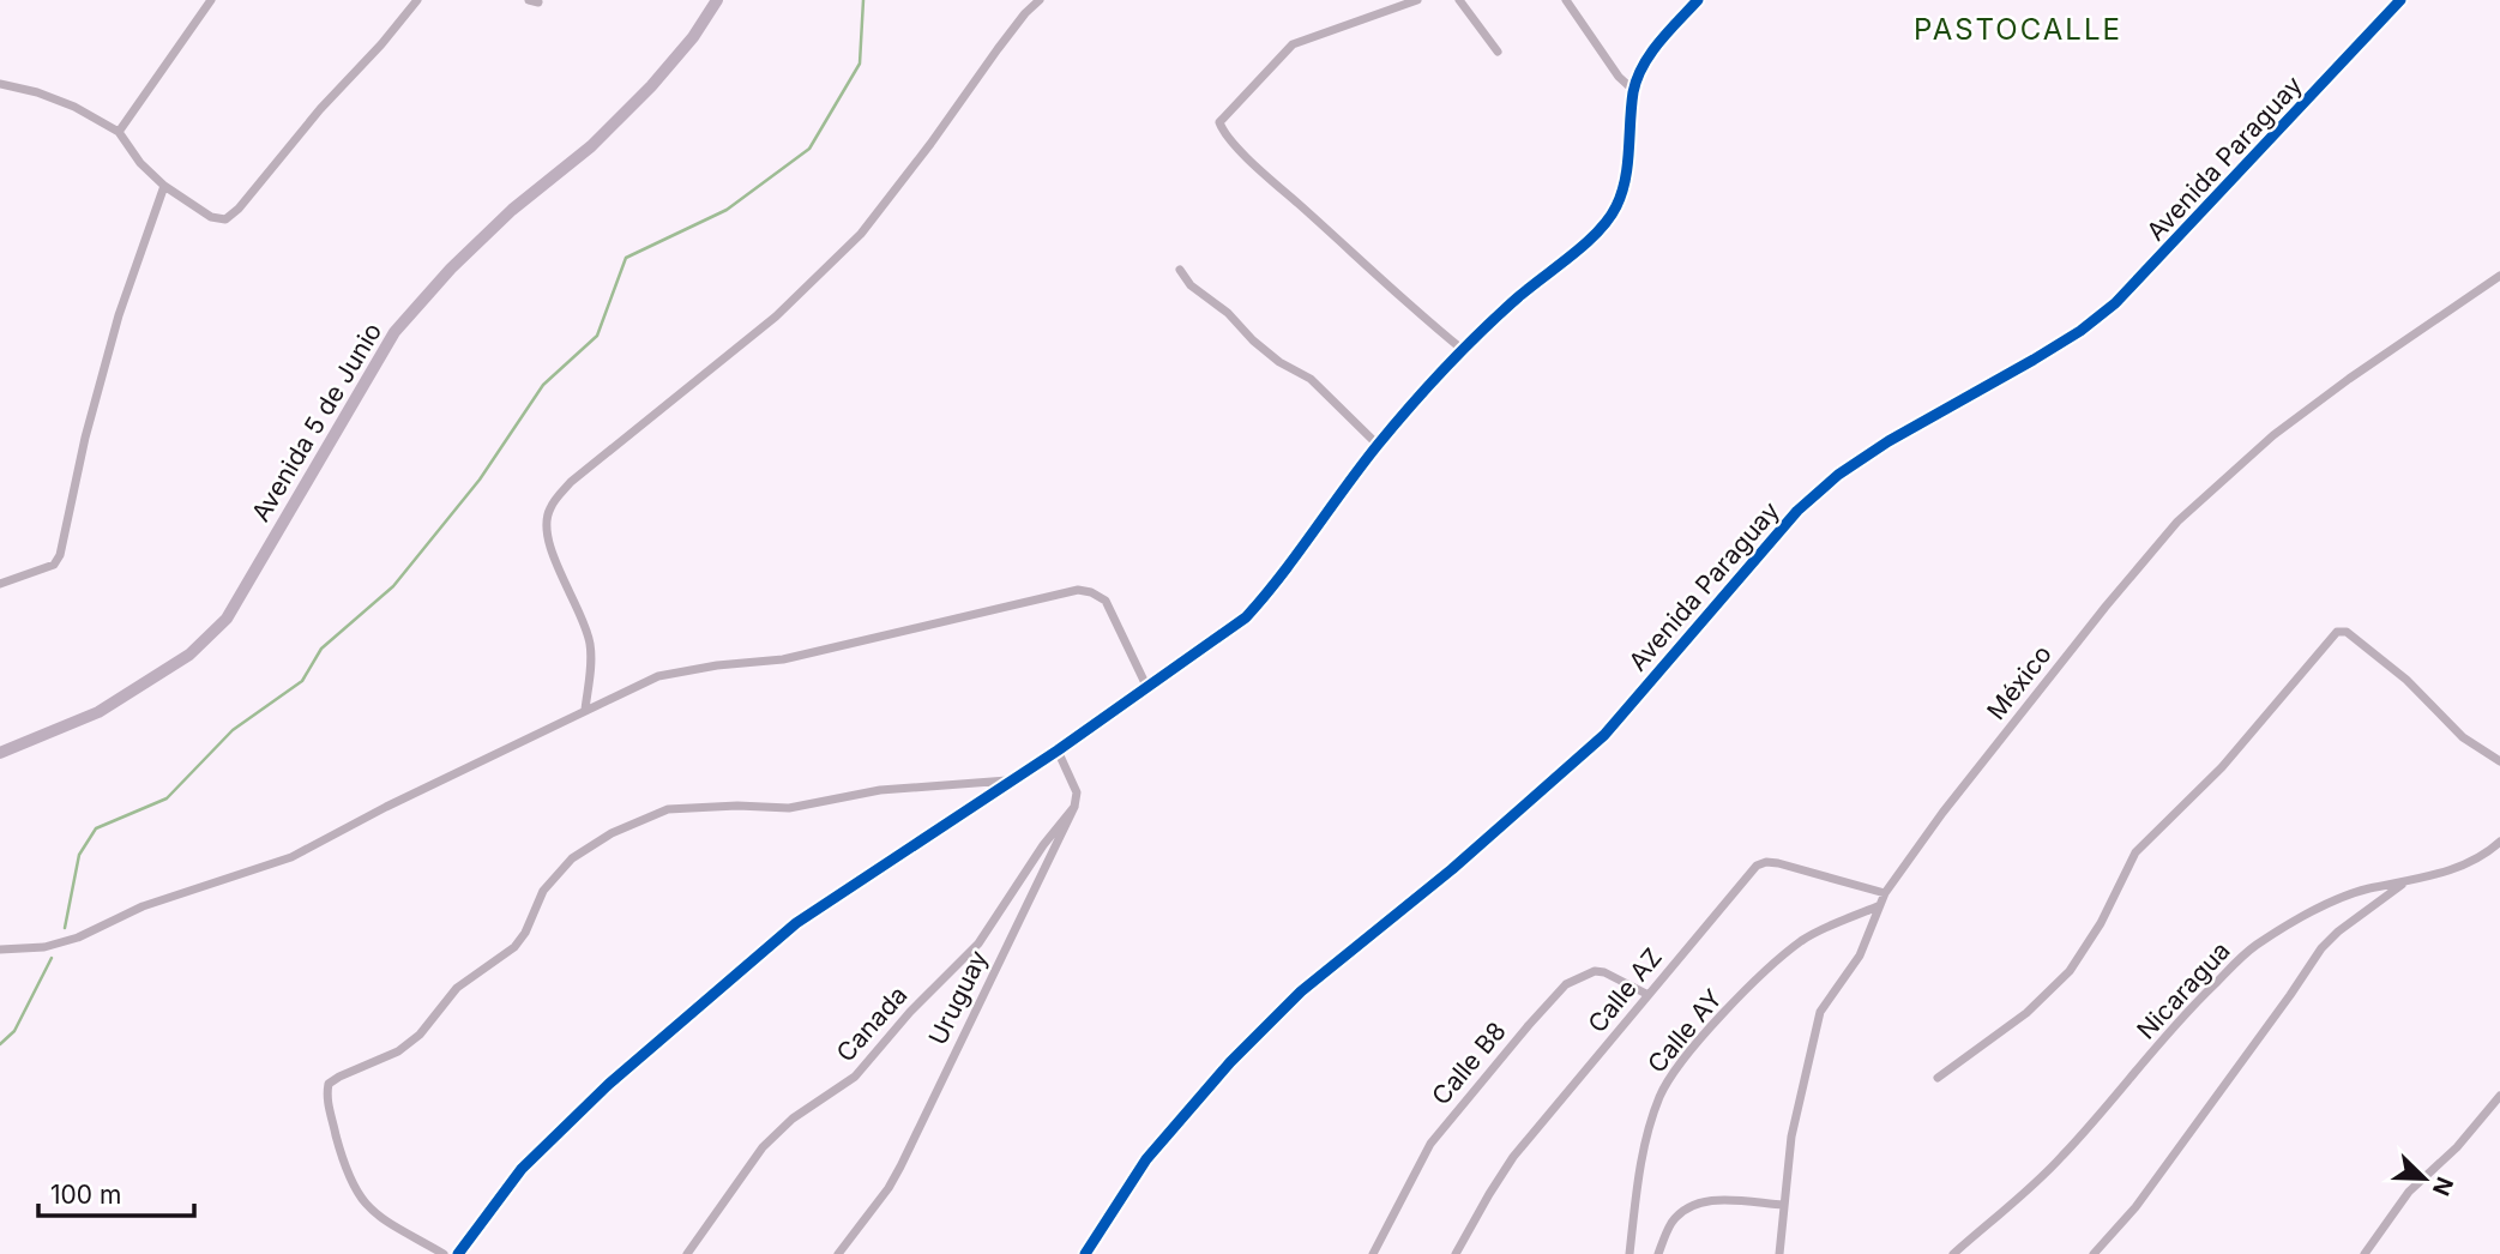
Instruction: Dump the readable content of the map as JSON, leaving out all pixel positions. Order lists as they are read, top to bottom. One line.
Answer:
{"streets":{"main road":["Avenida 5 de Junio"],"street":["Avenida Paraguay","México","Calle AZ","Nicaragua","Uruguay","Canada","Calle AY","Calle B8"]},"crossings":[["México","Calle AZ"],["México","Calle AY"],["Calle AZ","Calle B8"],["Uruguay","Canada"]],"districts":["PASTOCALLE"],"scale_bar":"100 m","north":"bottom right"}
